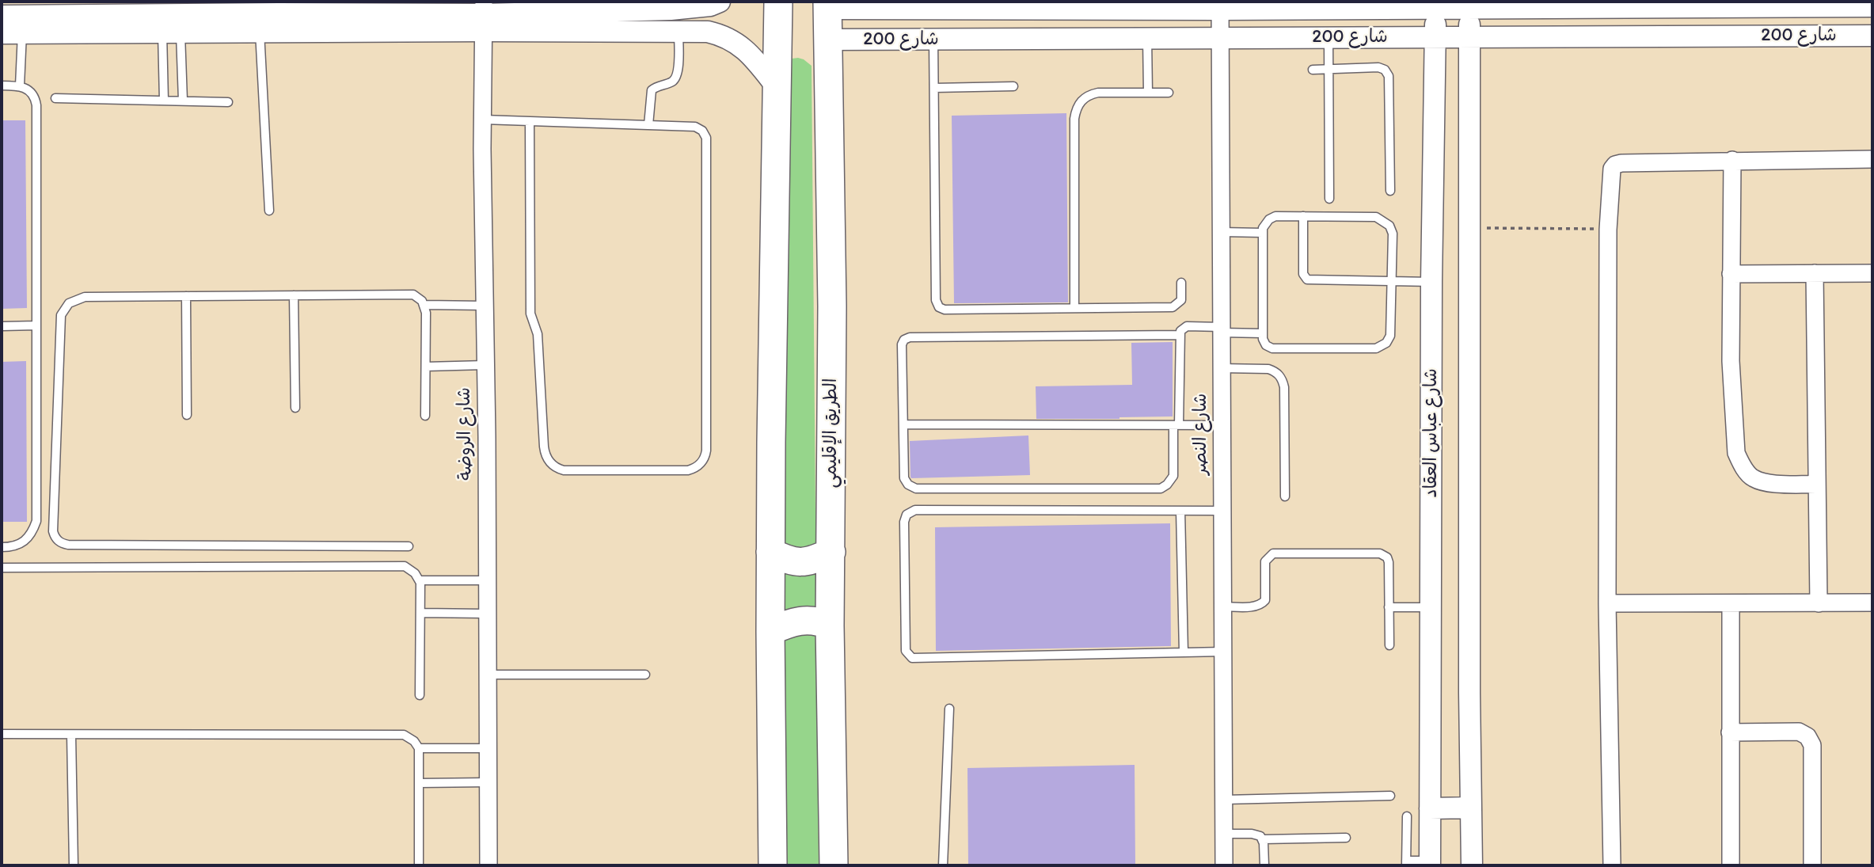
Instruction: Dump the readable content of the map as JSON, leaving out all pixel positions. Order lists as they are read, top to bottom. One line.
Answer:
{"streets":{"highway":["الطريق الإقليمي"],"street":["شارع 200","شارع عباس العقاد","شارع الروضة","شارع النصر"]},"crossings":[["شارع 200","الطريق الإقليمي"],["شارع 200","شارع عباس العقاد"],["شارع 200","شارع النصر"]]}
